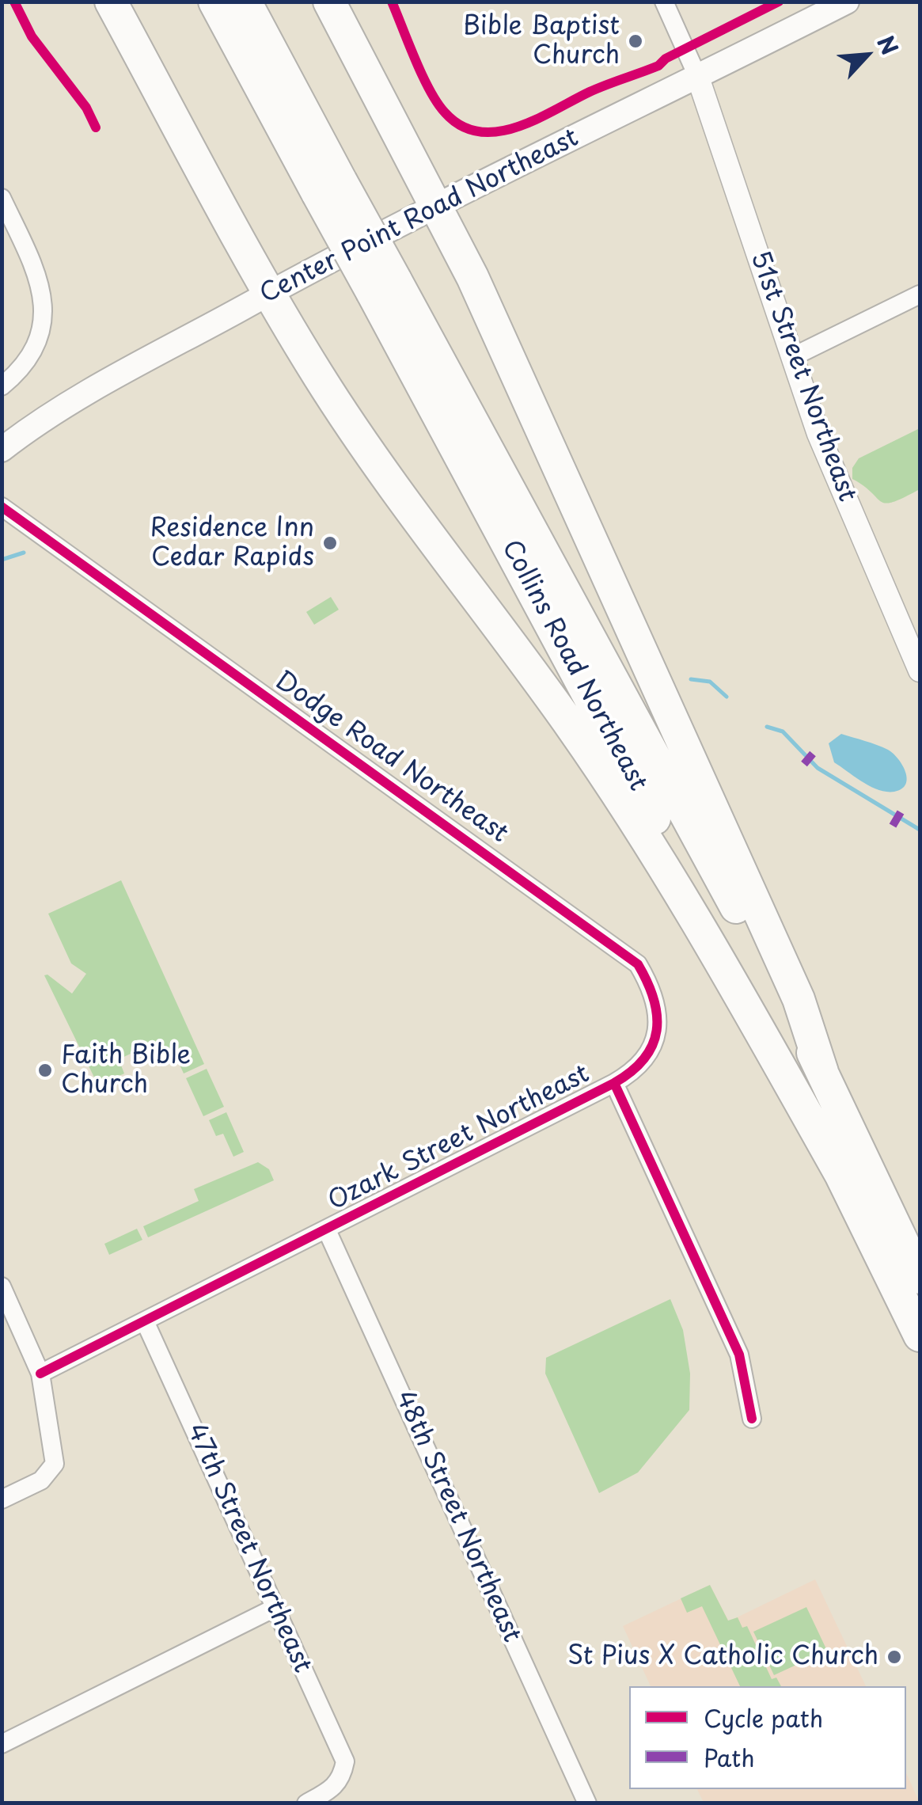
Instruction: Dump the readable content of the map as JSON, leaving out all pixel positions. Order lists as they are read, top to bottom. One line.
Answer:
{"streets":{"highway":["Collins Road Northeast"],"main road":["Center Point Road Northeast"],"street":["51st Street Northeast","Dodge Road Northeast","Ozark Street Northeast","48th Street Northeast","47th Street Northeast"]},"crossings":[["Center Point Road Northeast","51st Street Northeast"],["Dodge Road Northeast","Ozark Street Northeast"],["Ozark Street Northeast","48th Street Northeast"],["Ozark Street Northeast","47th Street Northeast"]],"places":["Bible Baptist Church","Residence Inn Cedar Rapids","Faith Bible Church","St Pius X Catholic Church"],"legend":["Cycle path","Path"],"north":"top right"}
